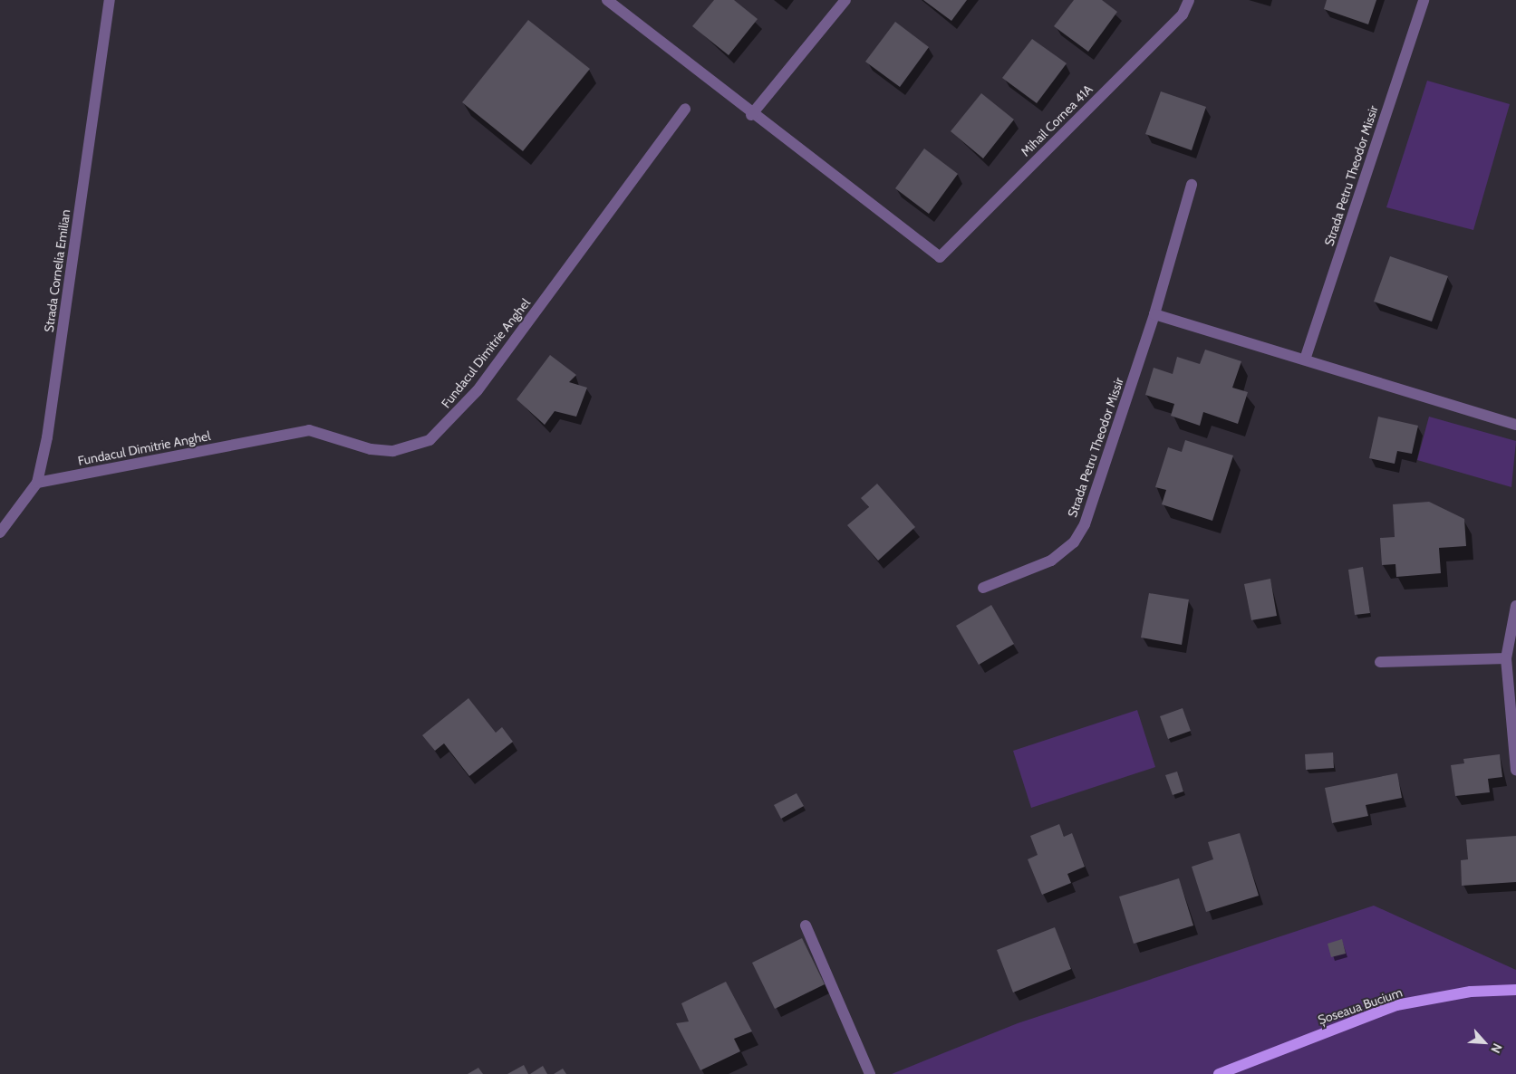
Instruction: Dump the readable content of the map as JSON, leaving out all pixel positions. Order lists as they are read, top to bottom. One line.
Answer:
{"streets":{"main road":["Șoseaua Bucium"],"street":["Mihail Cornea 41A","Strada Petru Theodor Missir","Strada Cornelia Emilian","Fundacul Dimitrie Anghel"]},"crossings":[["Strada Cornelia Emilian","Fundacul Dimitrie Anghel"]],"north":"bottom right"}
